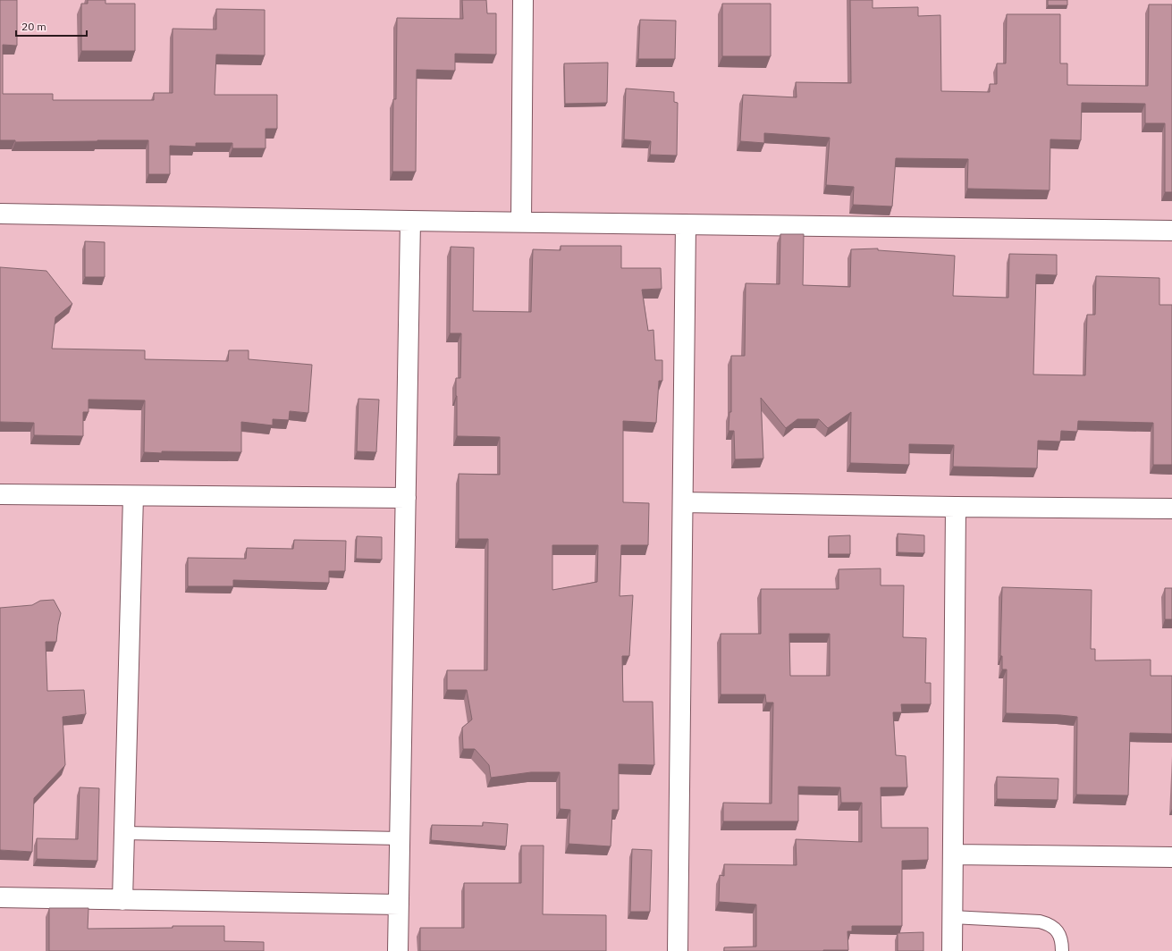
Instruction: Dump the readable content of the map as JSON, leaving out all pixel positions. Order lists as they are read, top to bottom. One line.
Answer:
{"scale_bar":"20 m"}
